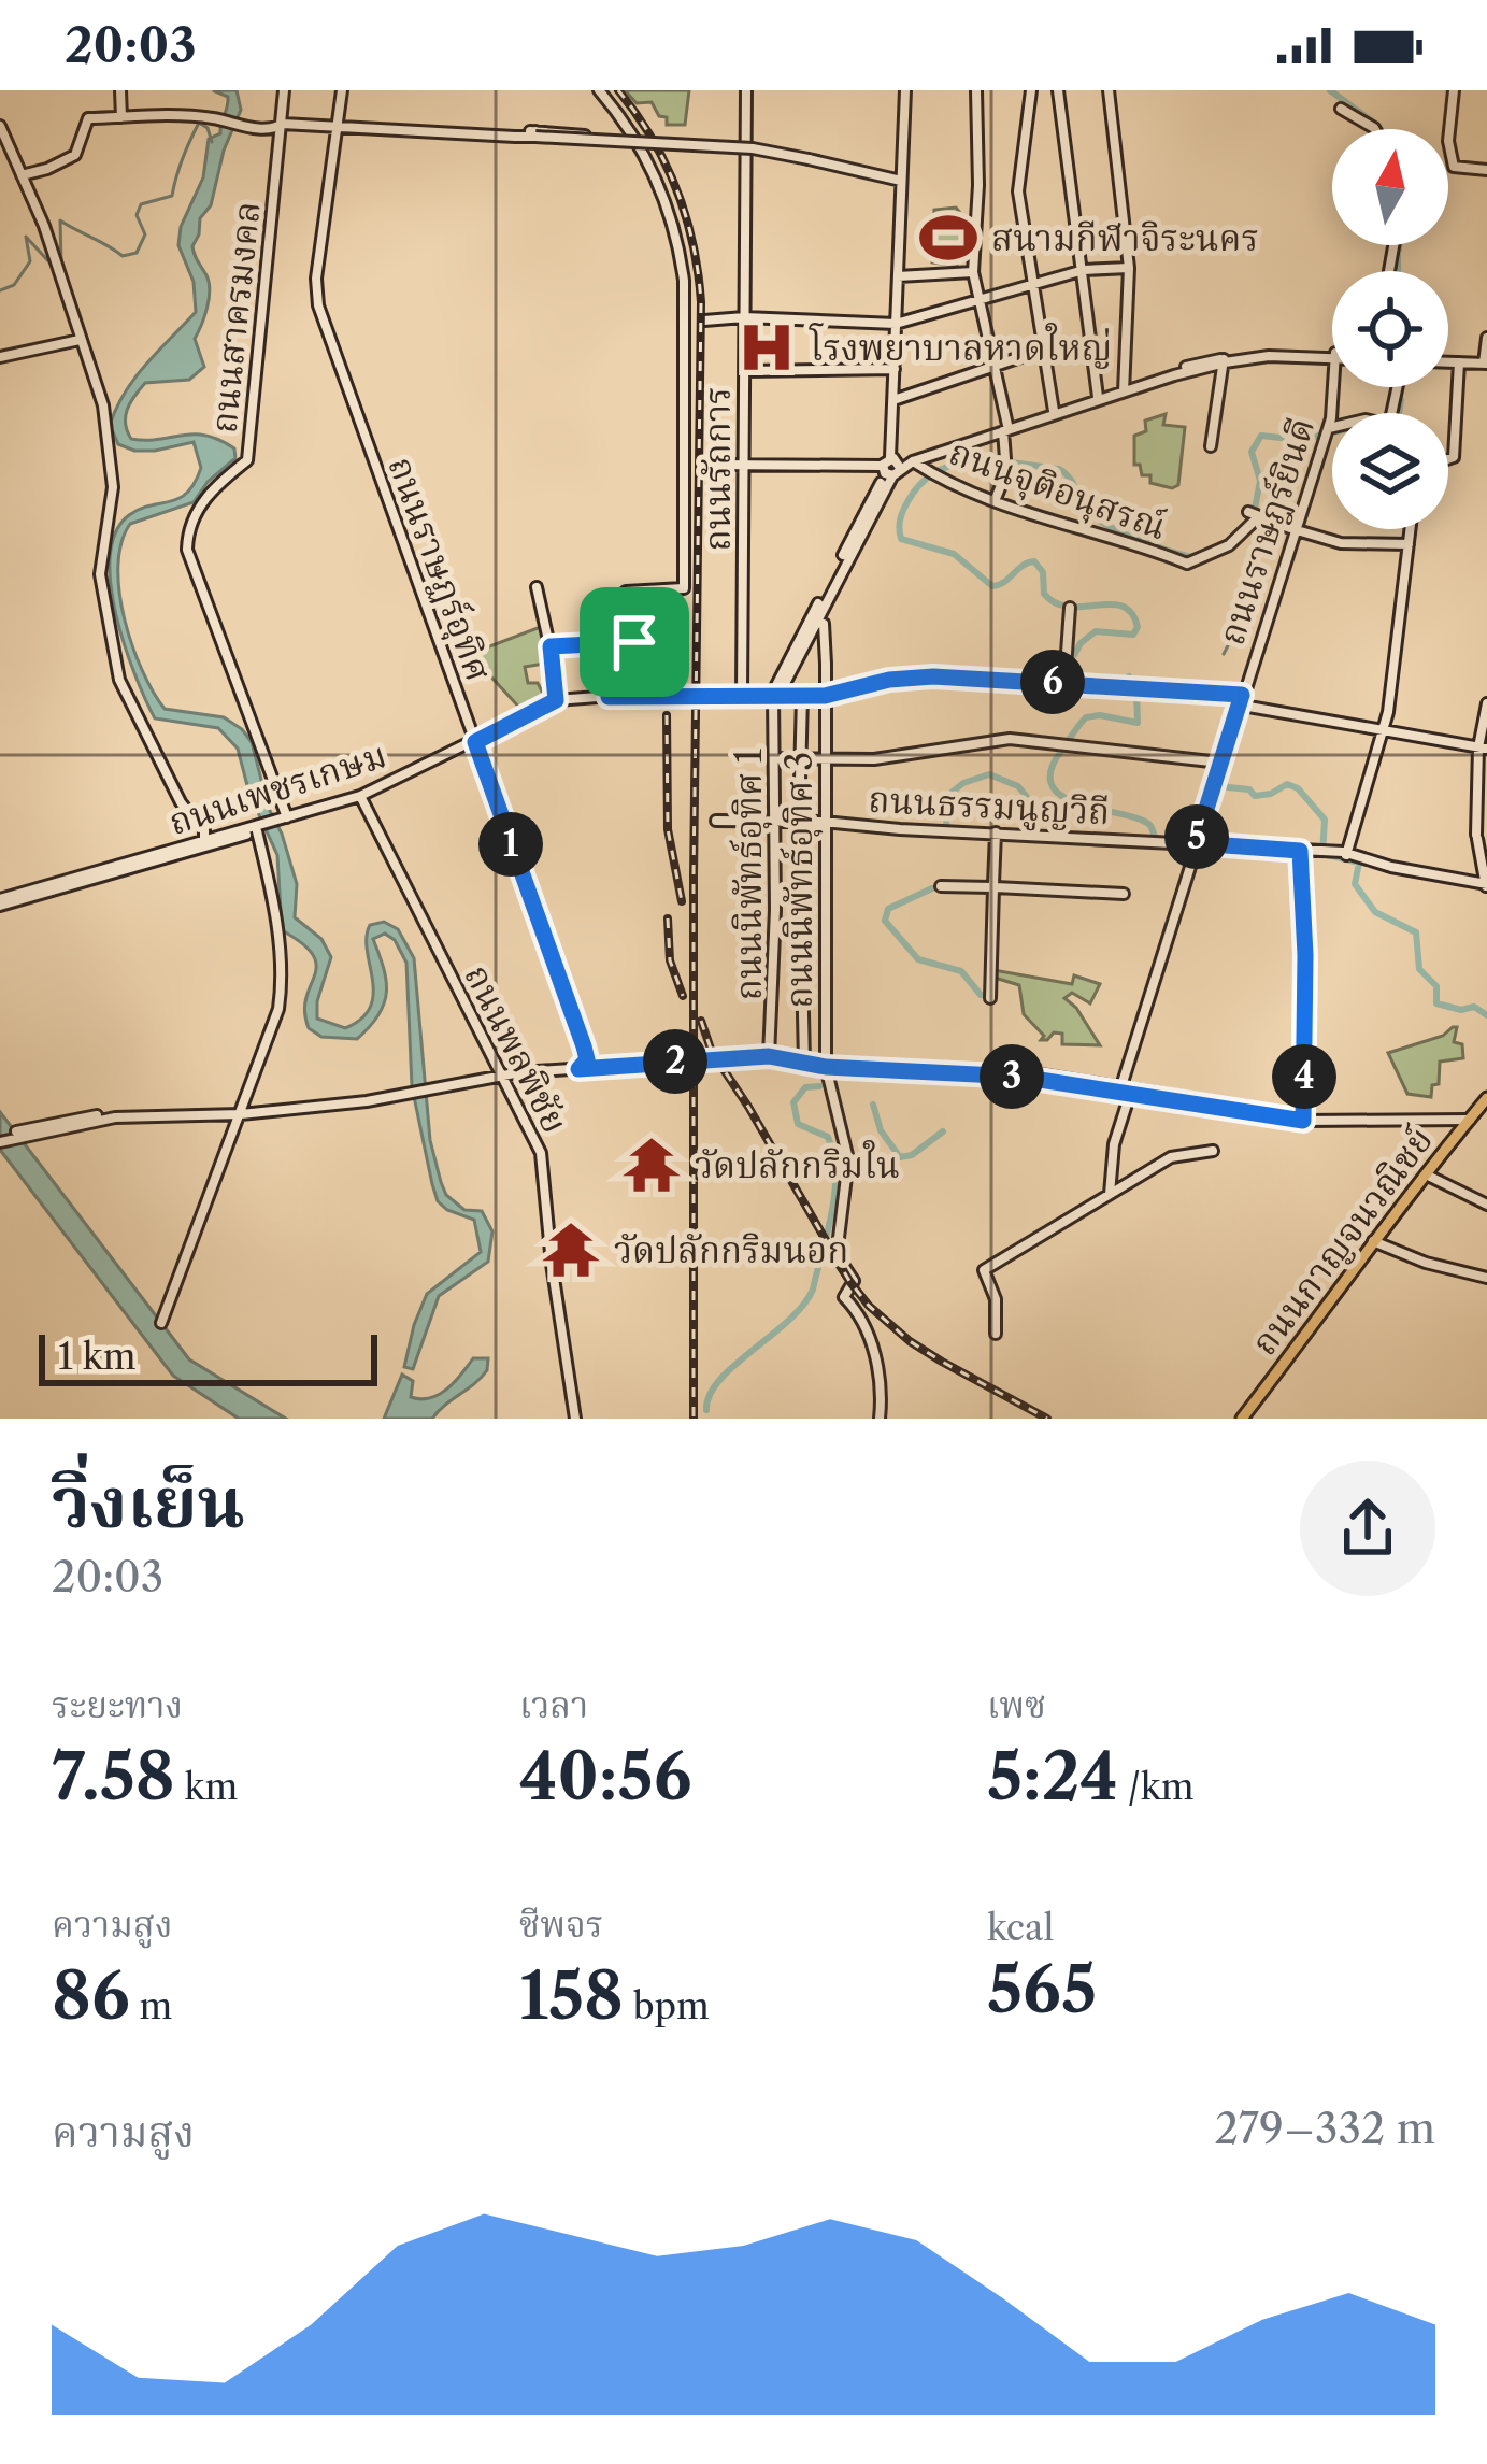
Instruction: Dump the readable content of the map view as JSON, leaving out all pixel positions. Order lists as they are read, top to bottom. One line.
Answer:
{"streets":{"main road":["ถนนกาญจนวณิชย์"],"street":["ถนนสาครมงคล","ถนนรัถการ","ถนนจุติอนุสรณ์","ถนนราษฎร์ยินดี","ถนนราษฏร์อุทิศ","ถนนเพชรเกษม","ถนนธรรมนูญวิถี","ถนนนิพัทธ์อุทิศ 1","ถนนนิพัทธ์อุทิศ 3","ถนนพลพิชัย"]},"crossings":[["ถนนสาครมงคล","ถนนเพชรเกษม"],["ถนนจุติอนุสรณ์","ถนนราษฎร์ยินดี"],["ถนนราษฎร์ยินดี","ถนนธรรมนูญวิถี"],["ถนนเพชรเกษม","ถนนนิพัทธ์อุทิศ 1"],["ถนนเพชรเกษม","ถนนพลพิชัย"],["ถนนธรรมนูญวิถี","ถนนนิพัทธ์อุทิศ 1"],["ถนนธรรมนูญวิถี","ถนนนิพัทธ์อุทิศ 3"]],"places":{"sports":["สนามกีฬาจิระนคร"],"hospital":["โรงพยาบาลหาดใหญ่"],"temple":["วัดปลักกริมใน","วัดปลักกริมนอก"]},"scale_bar":"1 km","north":"top","page":{"status":"20:03","pins":["6","5","1","2","3","4"],"scale":"1 km","heading":["วิ่งเย็น","20:03"],"stats":[["ระยะทาง","7.58 km"],["เวลา","40:56"],["เพซ","5:24 /km"],["ความสูง","86 m"],["ชีพจร","158 bpm"],["kcal","565"]],"chart":["ความสูง","279–332 m"]}}
